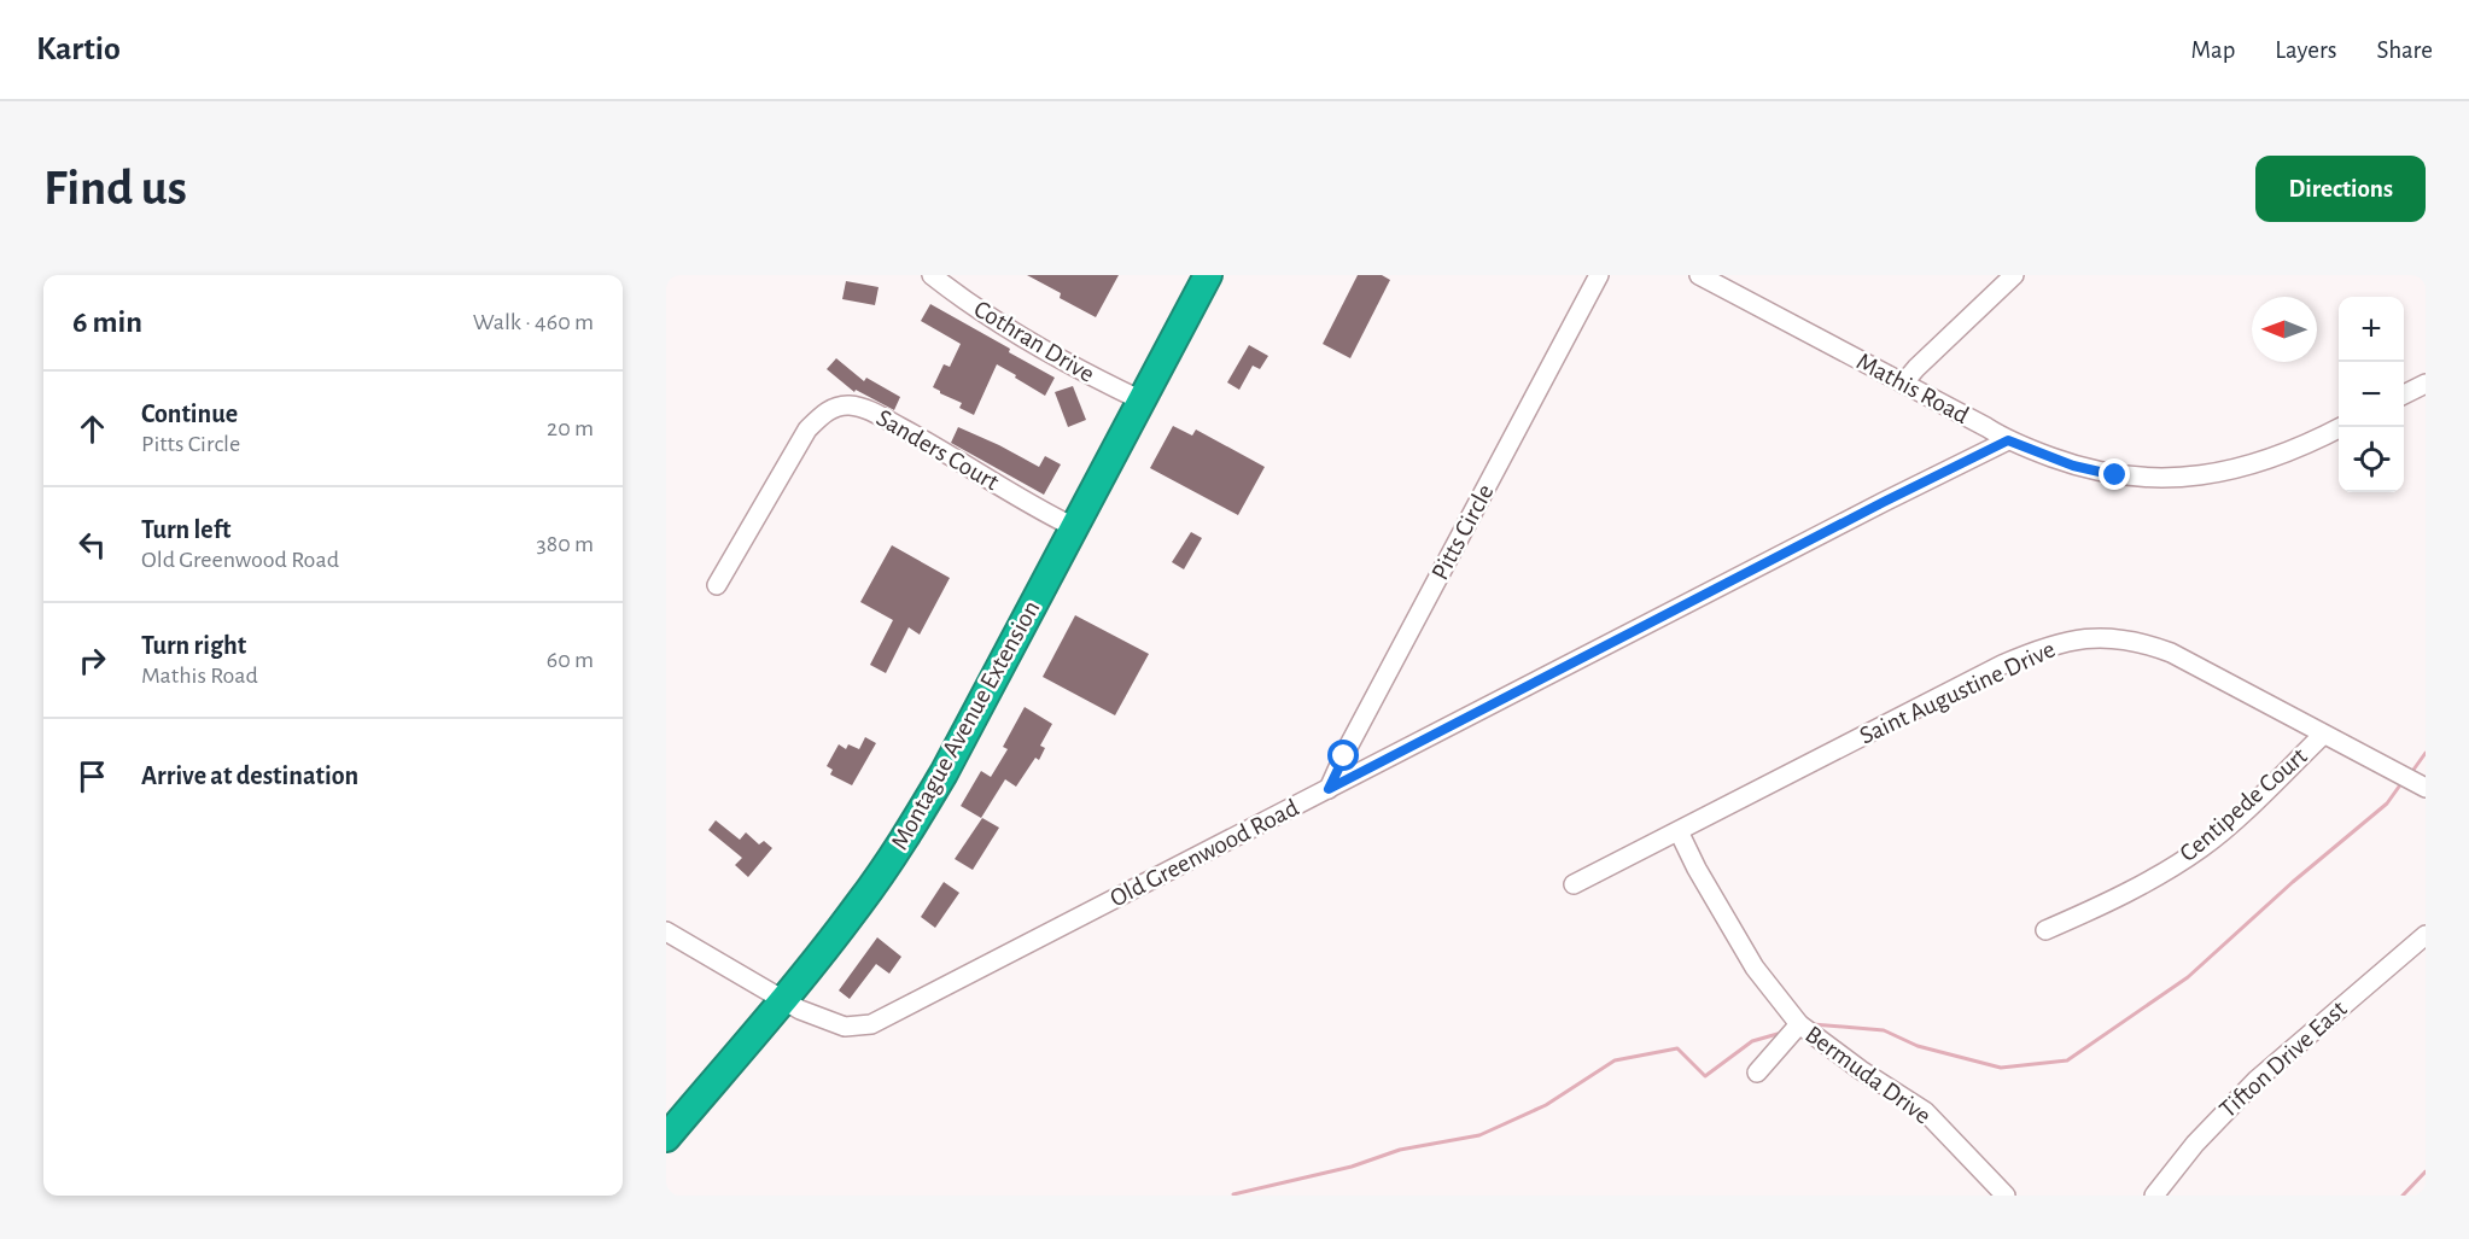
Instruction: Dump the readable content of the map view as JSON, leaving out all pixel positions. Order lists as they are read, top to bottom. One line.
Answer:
{"streets":{"highway":["Montague Avenue Extension"],"street":["Cothran Drive","Mathis Road","Sanders Court","Pitts Circle","Saint Augustine Drive","Centipede Court","Old Greenwood Road","Tifton Drive East","Bermuda Drive"]},"crossings":[["Cothran Drive","Montague Avenue Extension"],["Mathis Road","Old Greenwood Road"],["Sanders Court","Montague Avenue Extension"],["Pitts Circle","Old Greenwood Road"],["Saint Augustine Drive","Centipede Court"],["Saint Augustine Drive","Bermuda Drive"],["Montague Avenue Extension","Old Greenwood Road"]],"north":"left","page":{"header":"Kartio","nav":["Map","Layers","Share"],"buttons":"Directions","title":"Find us","heading":["6 min","Walk · 460 m"],"map_buttons":["+","−"],"list":[["Continue","Pitts Circle","20 m"],["Turn left","Old Greenwood Road","380 m"],["Turn right","Mathis Road","60 m"],"Arrive at destination"]}}
